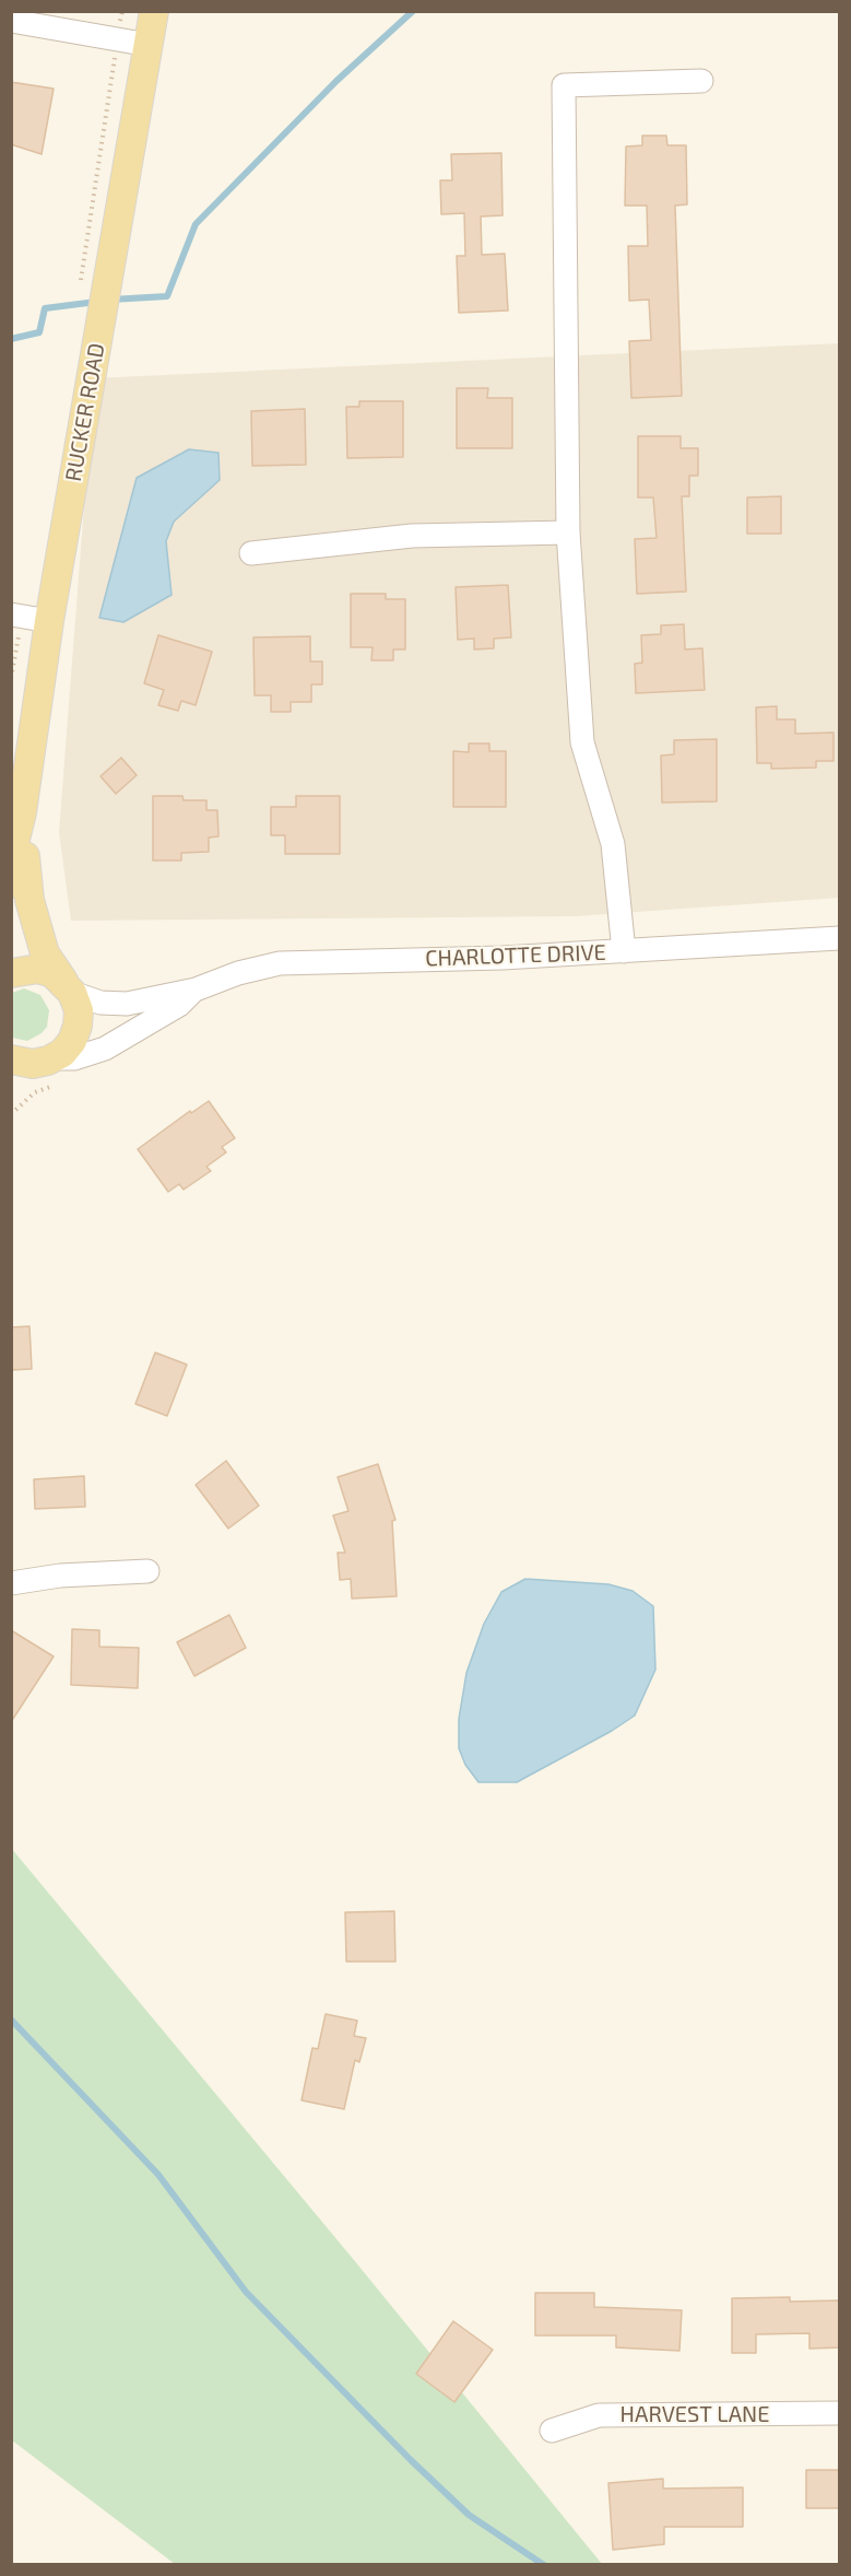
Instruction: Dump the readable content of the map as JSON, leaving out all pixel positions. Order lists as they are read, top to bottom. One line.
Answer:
{"streets":{"main road":["RUCKER ROAD"],"street":["CHARLOTTE DRIVE","HARVEST LANE"]},"crossings":[["RUCKER ROAD","CHARLOTTE DRIVE"]]}
